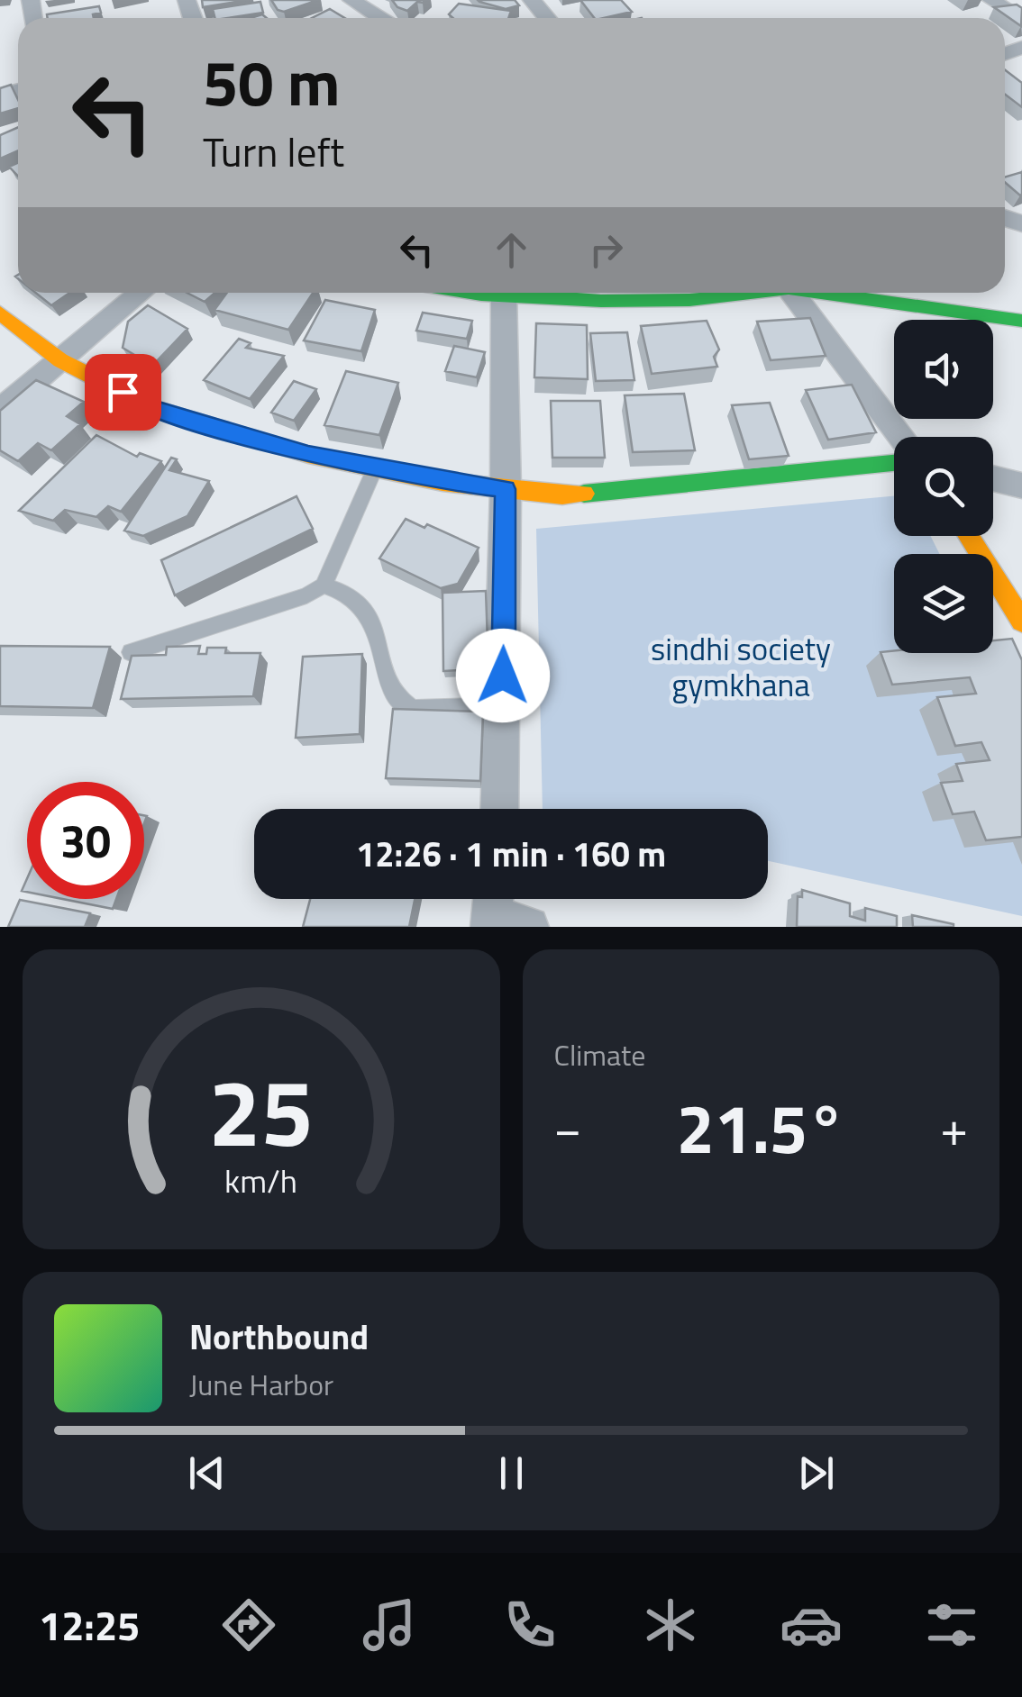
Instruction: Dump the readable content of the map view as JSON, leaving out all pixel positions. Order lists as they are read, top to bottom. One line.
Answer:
{"parks":["sindhi society gymkhana"],"page":{"turn":["50 m","Turn left"],"limit":"30","trip":"12:26 · 1 min · 160 m","tile":"Climate","heat":["−","21.5°","+"],"song":["Northbound","June Harbor"],"tabs":"12:25","gauge":["25","km/h"]}}
